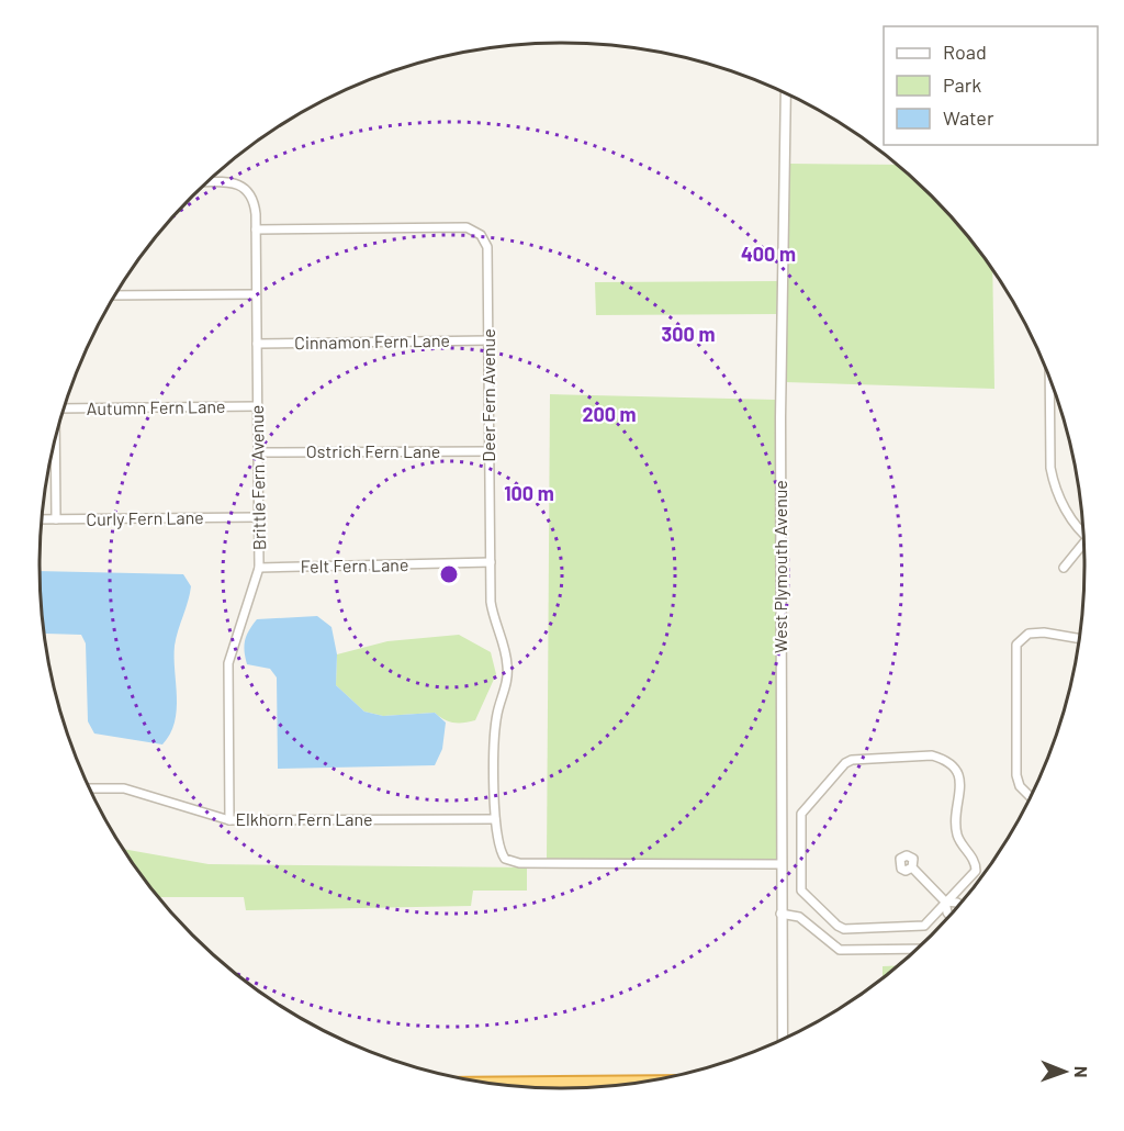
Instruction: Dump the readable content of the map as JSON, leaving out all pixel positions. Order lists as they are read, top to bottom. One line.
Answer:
{"streets":{"street":["Cinnamon Fern Lane","Deer Fern Avenue","Autumn Fern Lane","Ostrich Fern Lane","Brittle Fern Avenue","Curly Fern Lane","Felt Fern Lane","West Plymouth Avenue","Elkhorn Fern Lane"]},"crossings":[["Cinnamon Fern Lane","Deer Fern Avenue"],["Cinnamon Fern Lane","Brittle Fern Avenue"],["Deer Fern Avenue","Ostrich Fern Lane"],["Deer Fern Avenue","Brittle Fern Avenue"],["Deer Fern Avenue","Felt Fern Lane"],["Deer Fern Avenue","West Plymouth Avenue"],["Deer Fern Avenue","Elkhorn Fern Lane"],["Autumn Fern Lane","Brittle Fern Avenue"],["Ostrich Fern Lane","Brittle Fern Avenue"],["Brittle Fern Avenue","Curly Fern Lane"],["Brittle Fern Avenue","Felt Fern Lane"],["Brittle Fern Avenue","Elkhorn Fern Lane"]],"legend":["Road","Park","Water"],"north":"right","rings":["400 m","300 m","200 m","100 m"]}
